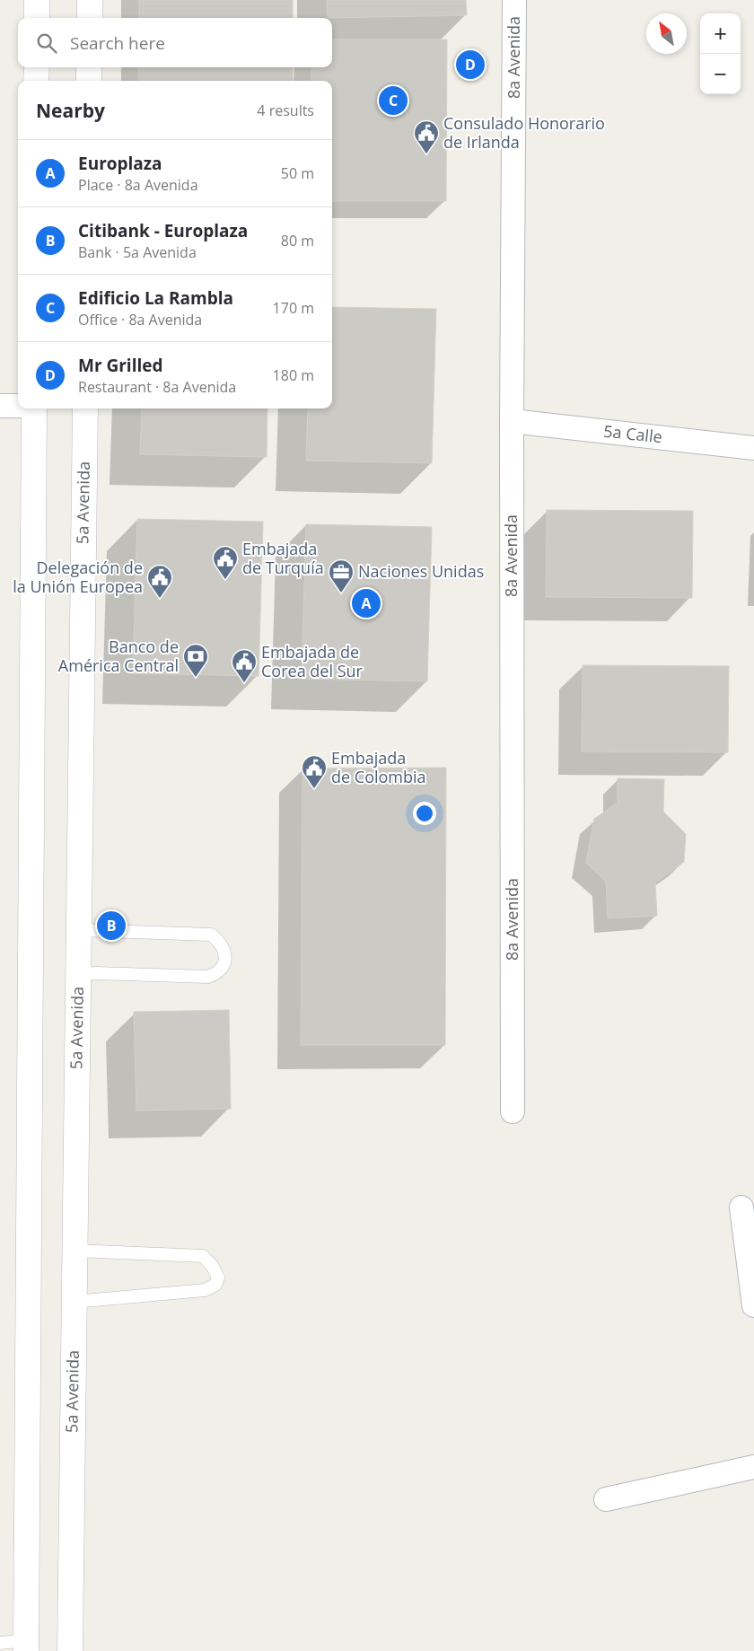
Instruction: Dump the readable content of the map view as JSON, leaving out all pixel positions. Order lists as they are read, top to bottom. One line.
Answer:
{"streets":{"street":["8a Avenida","5a Calle","5a Avenida"]},"crossings":[["8a Avenida","5a Calle"]],"places":{"public building":["Consulado Honorario de Irlanda","Embajada de Turquía","Delegación de la Unión Europea","Embajada de Corea del Sur","Embajada de Colombia"],"office":["Naciones Unidas"],"bank":["Banco de América Central"]},"north":"top left","page":{"map_buttons":["+","−"],"search":"Search here","pins":["D","C","A","B"],"heading":["Nearby","4 results"],"list":[{"mark":"A","name":"Europlaza","note":"Place · 8a Avenida","value":"50 m"},{"mark":"B","name":"Citibank - Europlaza","note":"Bank · 5a Avenida","value":"80 m"},{"mark":"C","name":"Edificio La Rambla","note":"Office · 8a Avenida","value":"170 m"},{"mark":"D","name":"Mr Grilled","note":"Restaurant · 8a Avenida","value":"180 m"}]}}
